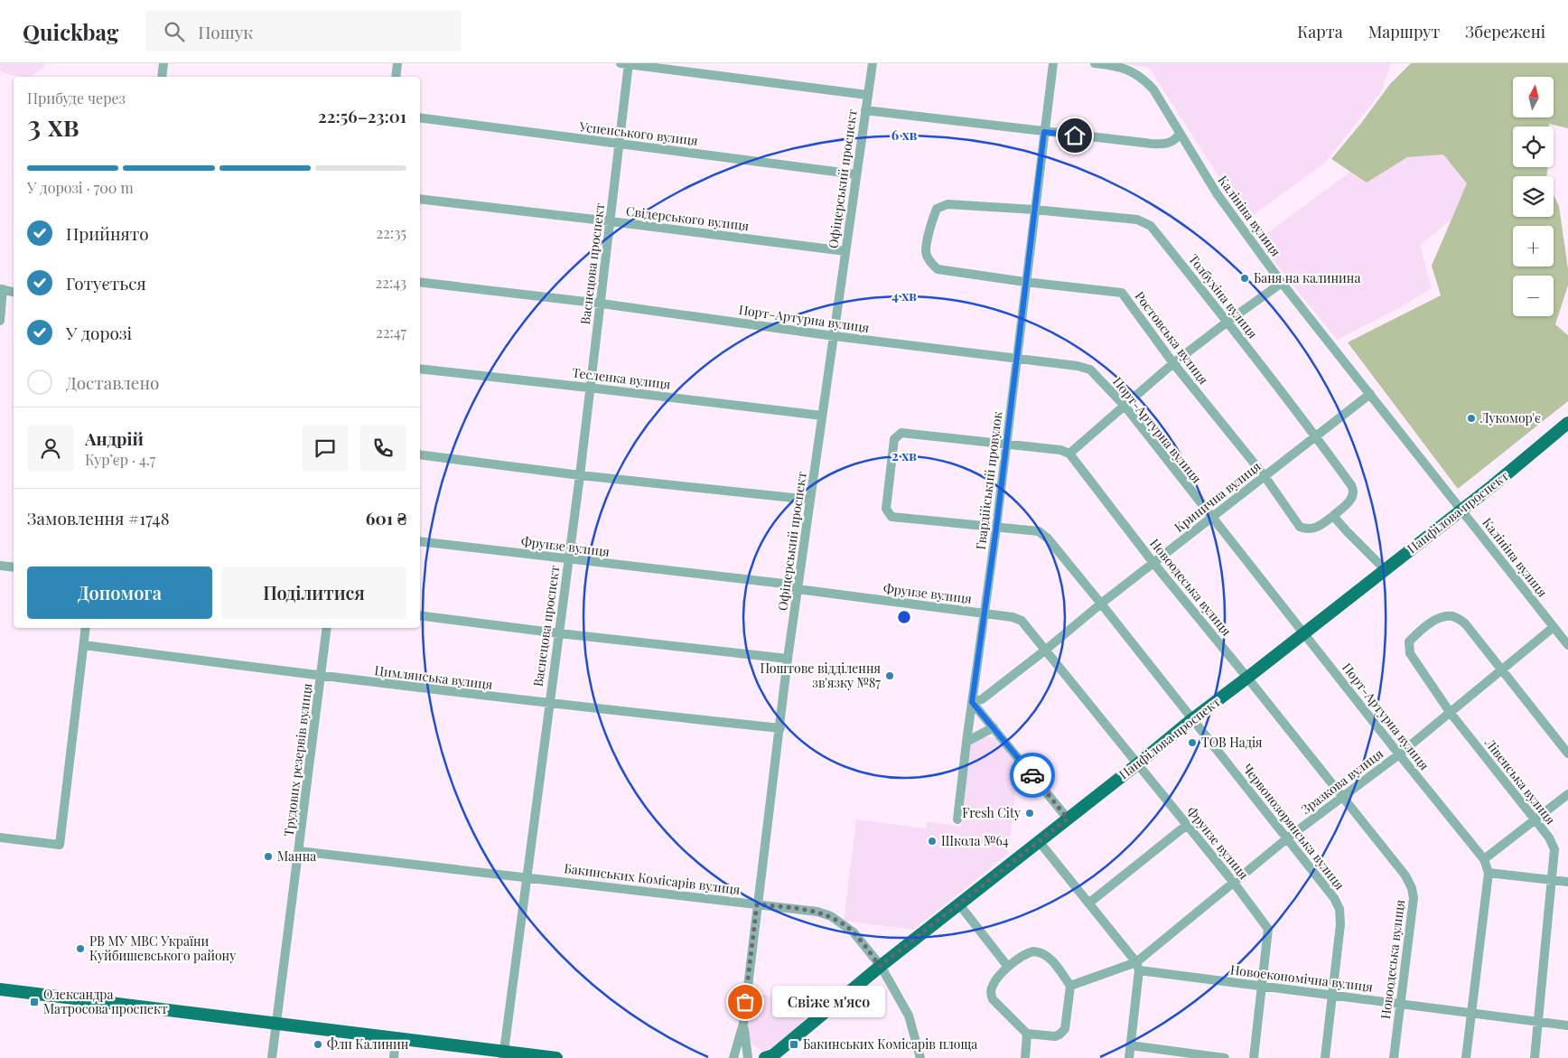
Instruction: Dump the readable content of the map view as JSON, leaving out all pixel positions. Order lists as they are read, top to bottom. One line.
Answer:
{"streets":{"main road":["Панфілова проспект"],"street":["Успенського вулиця","Офіцерський проспект","Калініна вулиця","Свідерського вулиця","Васнецова проспект","Толбухіна вулиця","Порт-Артурна вулиця","Ростовська вулиця","Тесленка вулиця","Гвардійський провулок","Кринична вулиця","Фрунзе вулиця","Новоодеська вулиця","Цимлянська вулиця","Трудових резервів вулиця","Зразкова вулиця","Лівенська вулиця","Червонозорянська вулиця","Бакинських Комісарів вулиця","Новоекономічна вулиця"]},"crossings":[["Успенського вулиця","Офіцерський проспект"],["Успенського вулиця","Васнецова проспект"],["Офіцерський проспект","Свідерського вулиця"],["Офіцерський проспект","Порт-Артурна вулиця"],["Офіцерський проспект","Тесленка вулиця"],["Офіцерський проспект","Фрунзе вулиця"],["Офіцерський проспект","Цимлянська вулиця"],["Офіцерський проспект","Бакинських Комісарів вулиця"],["Калініна вулиця","Кринична вулиця"],["Калініна вулиця","Панфілова проспект"],["Калініна вулиця","Зразкова вулиця"],["Свідерського вулиця","Васнецова проспект"],["Васнецова проспект","Порт-Артурна вулиця"],["Васнецова проспект","Тесленка вулиця"],["Васнецова проспект","Фрунзе вулиця"],["Васнецова проспект","Цимлянська вулиця"],["Васнецова проспект","Бакинських Комісарів вулиця"],["Толбухіна вулиця","Ростовська вулиця"],["Толбухіна вулиця","Гвардійський провулок"],["Толбухіна вулиця","Кринична вулиця"],["Порт-Артурна вулиця","Гвардійський провулок"],["Порт-Артурна вулиця","Кринична вулиця"],["Порт-Артурна вулиця","Панфілова проспект"],["Порт-Артурна вулиця","Зразкова вулиця"],["Порт-Артурна вулиця","Новоекономічна вулиця"],["Ростовська вулиця","Гвардійський провулок"],["Ростовська вулиця","Кринична вулиця"],["Гвардійський провулок","Кринична вулиця"],["Гвардійський провулок","Фрунзе вулиця"],["Гвардійський провулок","Червонозорянська вулиця"],["Кринична вулиця","Фрунзе вулиця"],["Кринична вулиця","Новоодеська вулиця"],["Кринична вулиця","Червонозорянська вулиця"],["Панфілова проспект","Фрунзе вулиця"],["Панфілова проспект","Новоодеська вулиця"],["Панфілова проспект","Червонозорянська вулиця"],["Панфілова проспект","Бакинських Комісарів вулиця"],["Фрунзе вулиця","Зразкова вулиця"],["Фрунзе вулиця","Новоекономічна вулиця"],["Новоодеська вулиця","Зразкова вулиця"],["Новоодеська вулиця","Новоекономічна вулиця"],["Цимлянська вулиця","Трудових резервів вулиця"],["Трудових резервів вулиця","Бакинських Комісарів вулиця"],["Зразкова вулиця","Лівенська вулиця"],["Зразкова вулиця","Червонозорянська вулиця"],["Зразкова вулиця","Новоекономічна вулиця"],["Лівенська вулиця","Новоекономічна вулиця"],["Червонозорянська вулиця","Новоекономічна вулиця"]],"places":{"other":["Баня на калинина","Лукомор'є","Поштове відділення зв'язку №87","ТОВ Надія","Fresh City","Школа №64","Манна","РВ МУ МВС України Куйбишевського району","Свіже м'ясо","Флп Калинин"],"transit":["Олександра Матросова проспект","Бакинських Комісарів площа"]},"north":"top","page":{"header":"Quickbag","search":"Пошук","nav":["Карта","Маршрут","Збережені"],"map_buttons":["+","−"],"heading":["3 хв","Прибуде через","22:56–23:01"],"panel":["Андрій","Кур’єр · 4.7","Замовлення #1748","601 ₴"],"bar":"У дорозі · 700 m","list":[["Прийнято","22:35"],["Готується","22:43"],["У дорозі","22:47"],"Доставлено"],"buttons":["Допомога","Поділитися"],"bubble":"Свіже м'ясо"},"rings":["6 хв","4 хв","2 хв"]}
